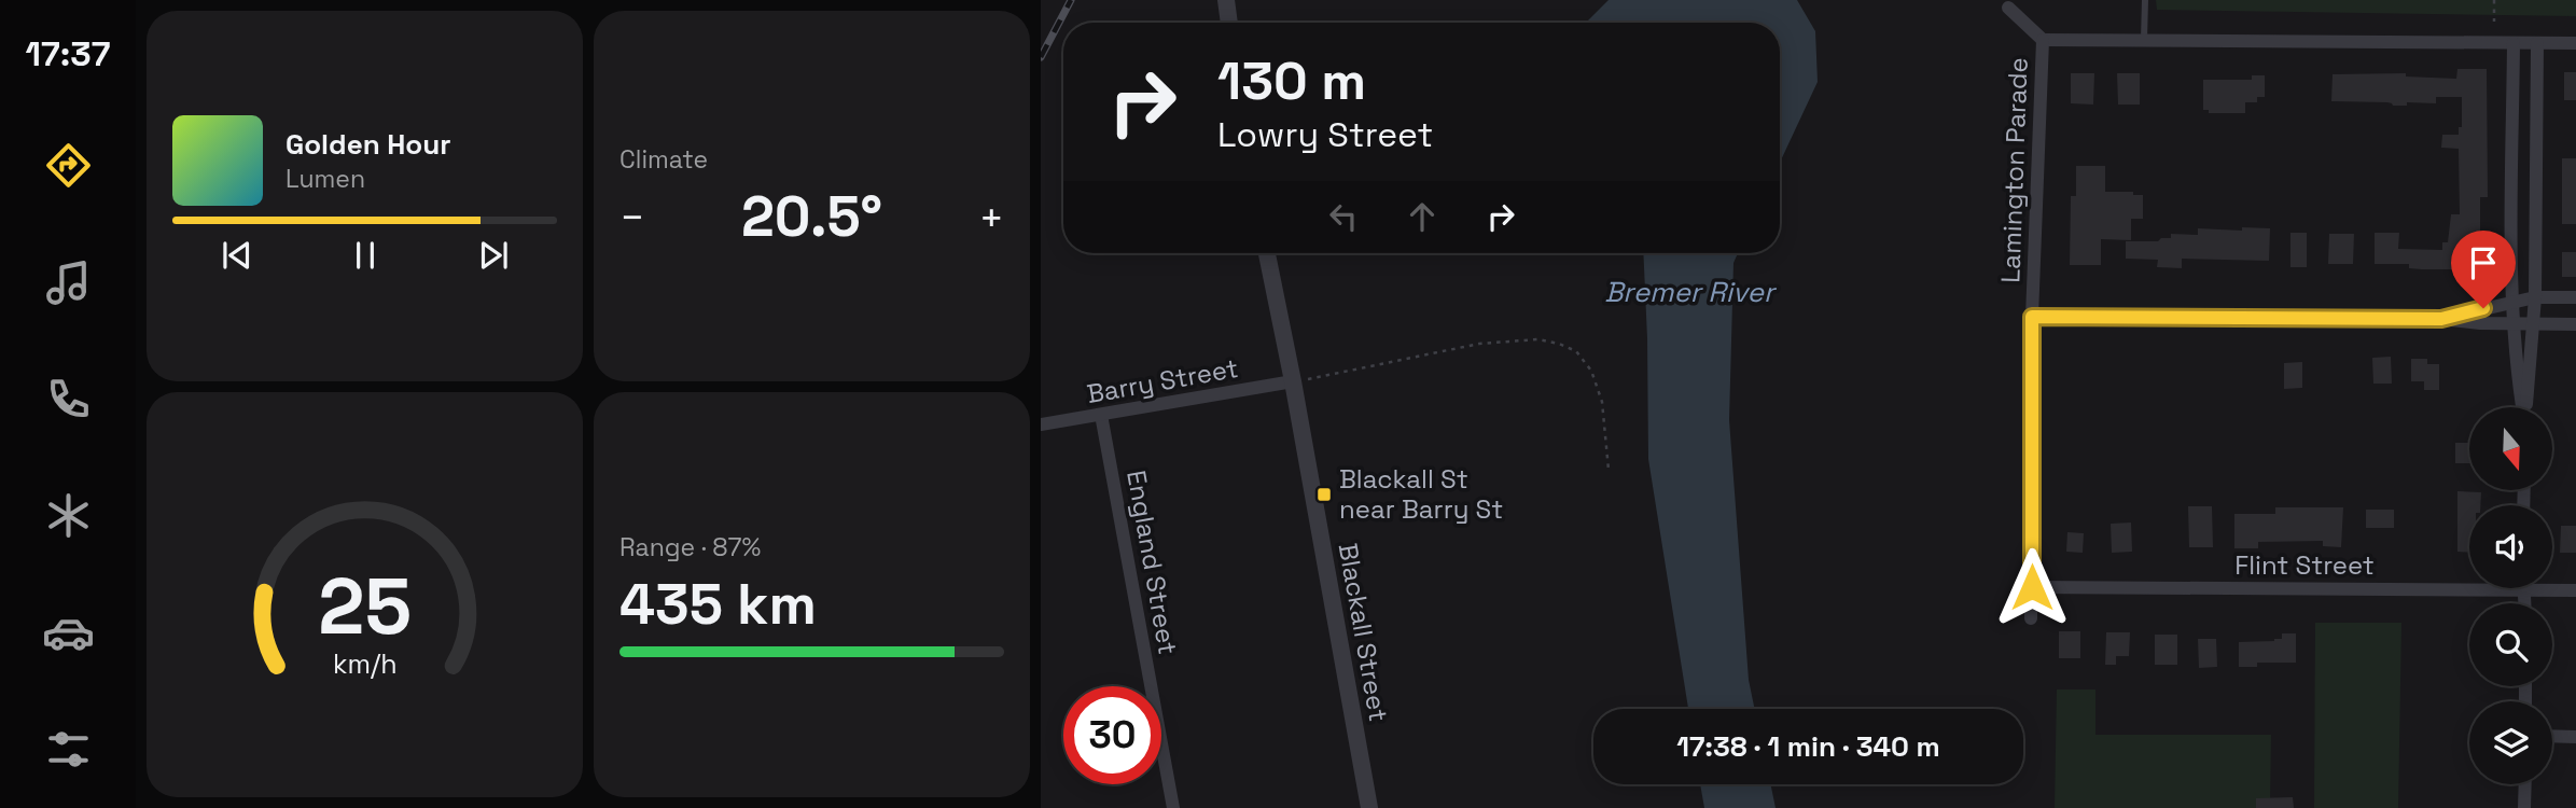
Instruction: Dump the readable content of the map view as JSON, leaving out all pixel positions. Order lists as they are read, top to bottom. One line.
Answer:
{"streets":{"street":["Lamington Parade","Barry Street","England Street","Flint Street","Blackall Street"]},"crossings":[["Lamington Parade","Flint Street"],["Barry Street","England Street"],["Barry Street","Blackall Street"]],"water":["Bremer River"],"places":{"transit":["Blackall St near Barry St"]},"north":"bottom","page":{"tabs":"17:37","tile":["Climate",["Range · 87%","435 km"]],"turn":["130 m","Lowry Street"],"song":["Golden Hour","Lumen"],"heat":["−","20.5°","+"],"limit":"30","trip":"17:38 · 1 min · 340 m","gauge":["25","km/h"]}}
